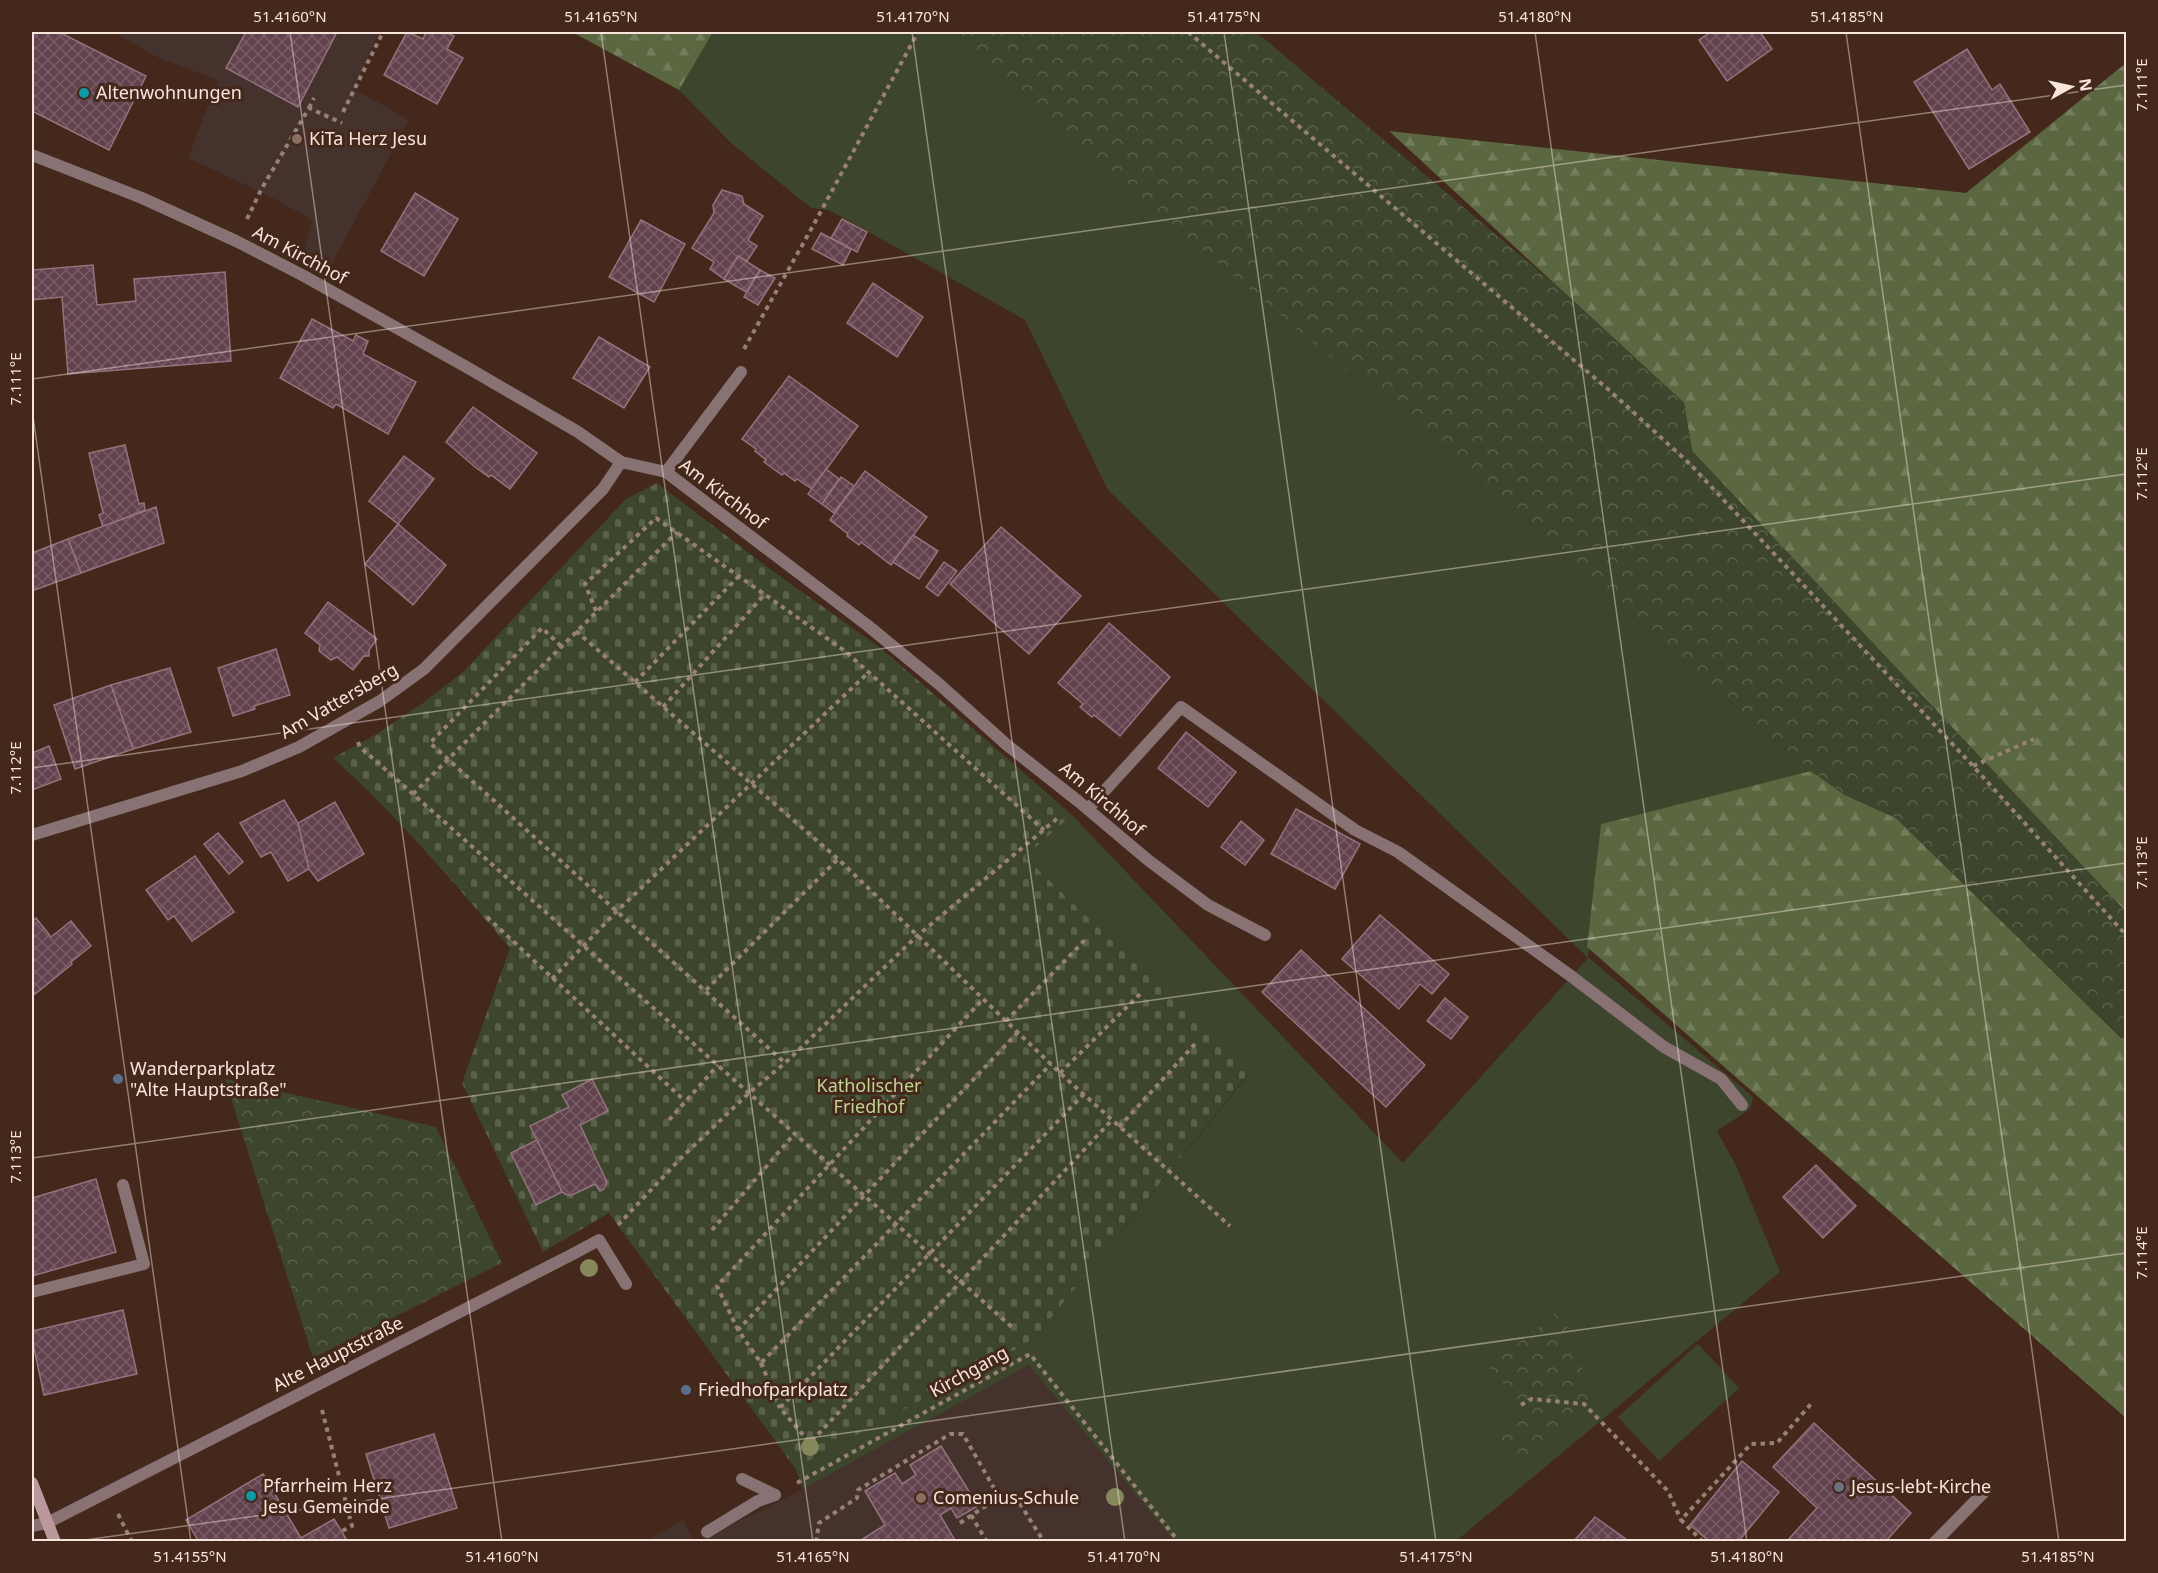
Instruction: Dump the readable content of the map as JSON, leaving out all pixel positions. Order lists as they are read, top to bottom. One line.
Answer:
{"streets":{"street":["Am Kirchhof","Am Vattersberg","Alte Hauptstraße"],"path":["Kirchgang"]},"crossings":[["Am Kirchhof","Am Vattersberg"]],"parks":["Katholischer Friedhof"],"places":["Altenwohnungen","KiTa Herz Jesu","Wanderparkplatz \"Alte Hauptstraße\"","Friedhofparkplatz","Jesus-lebt-Kirche","Pfarrheim Herz Jesu Gemeinde","Comenius-Schule"],"north":"right","coordinates":["51.4160°N","51.4165°N","51.4170°N","51.4175°N","51.4180°N","51.4185°N","7.111°E","7.112°E","7.113°E","7.114°E","51.4155°N"]}
